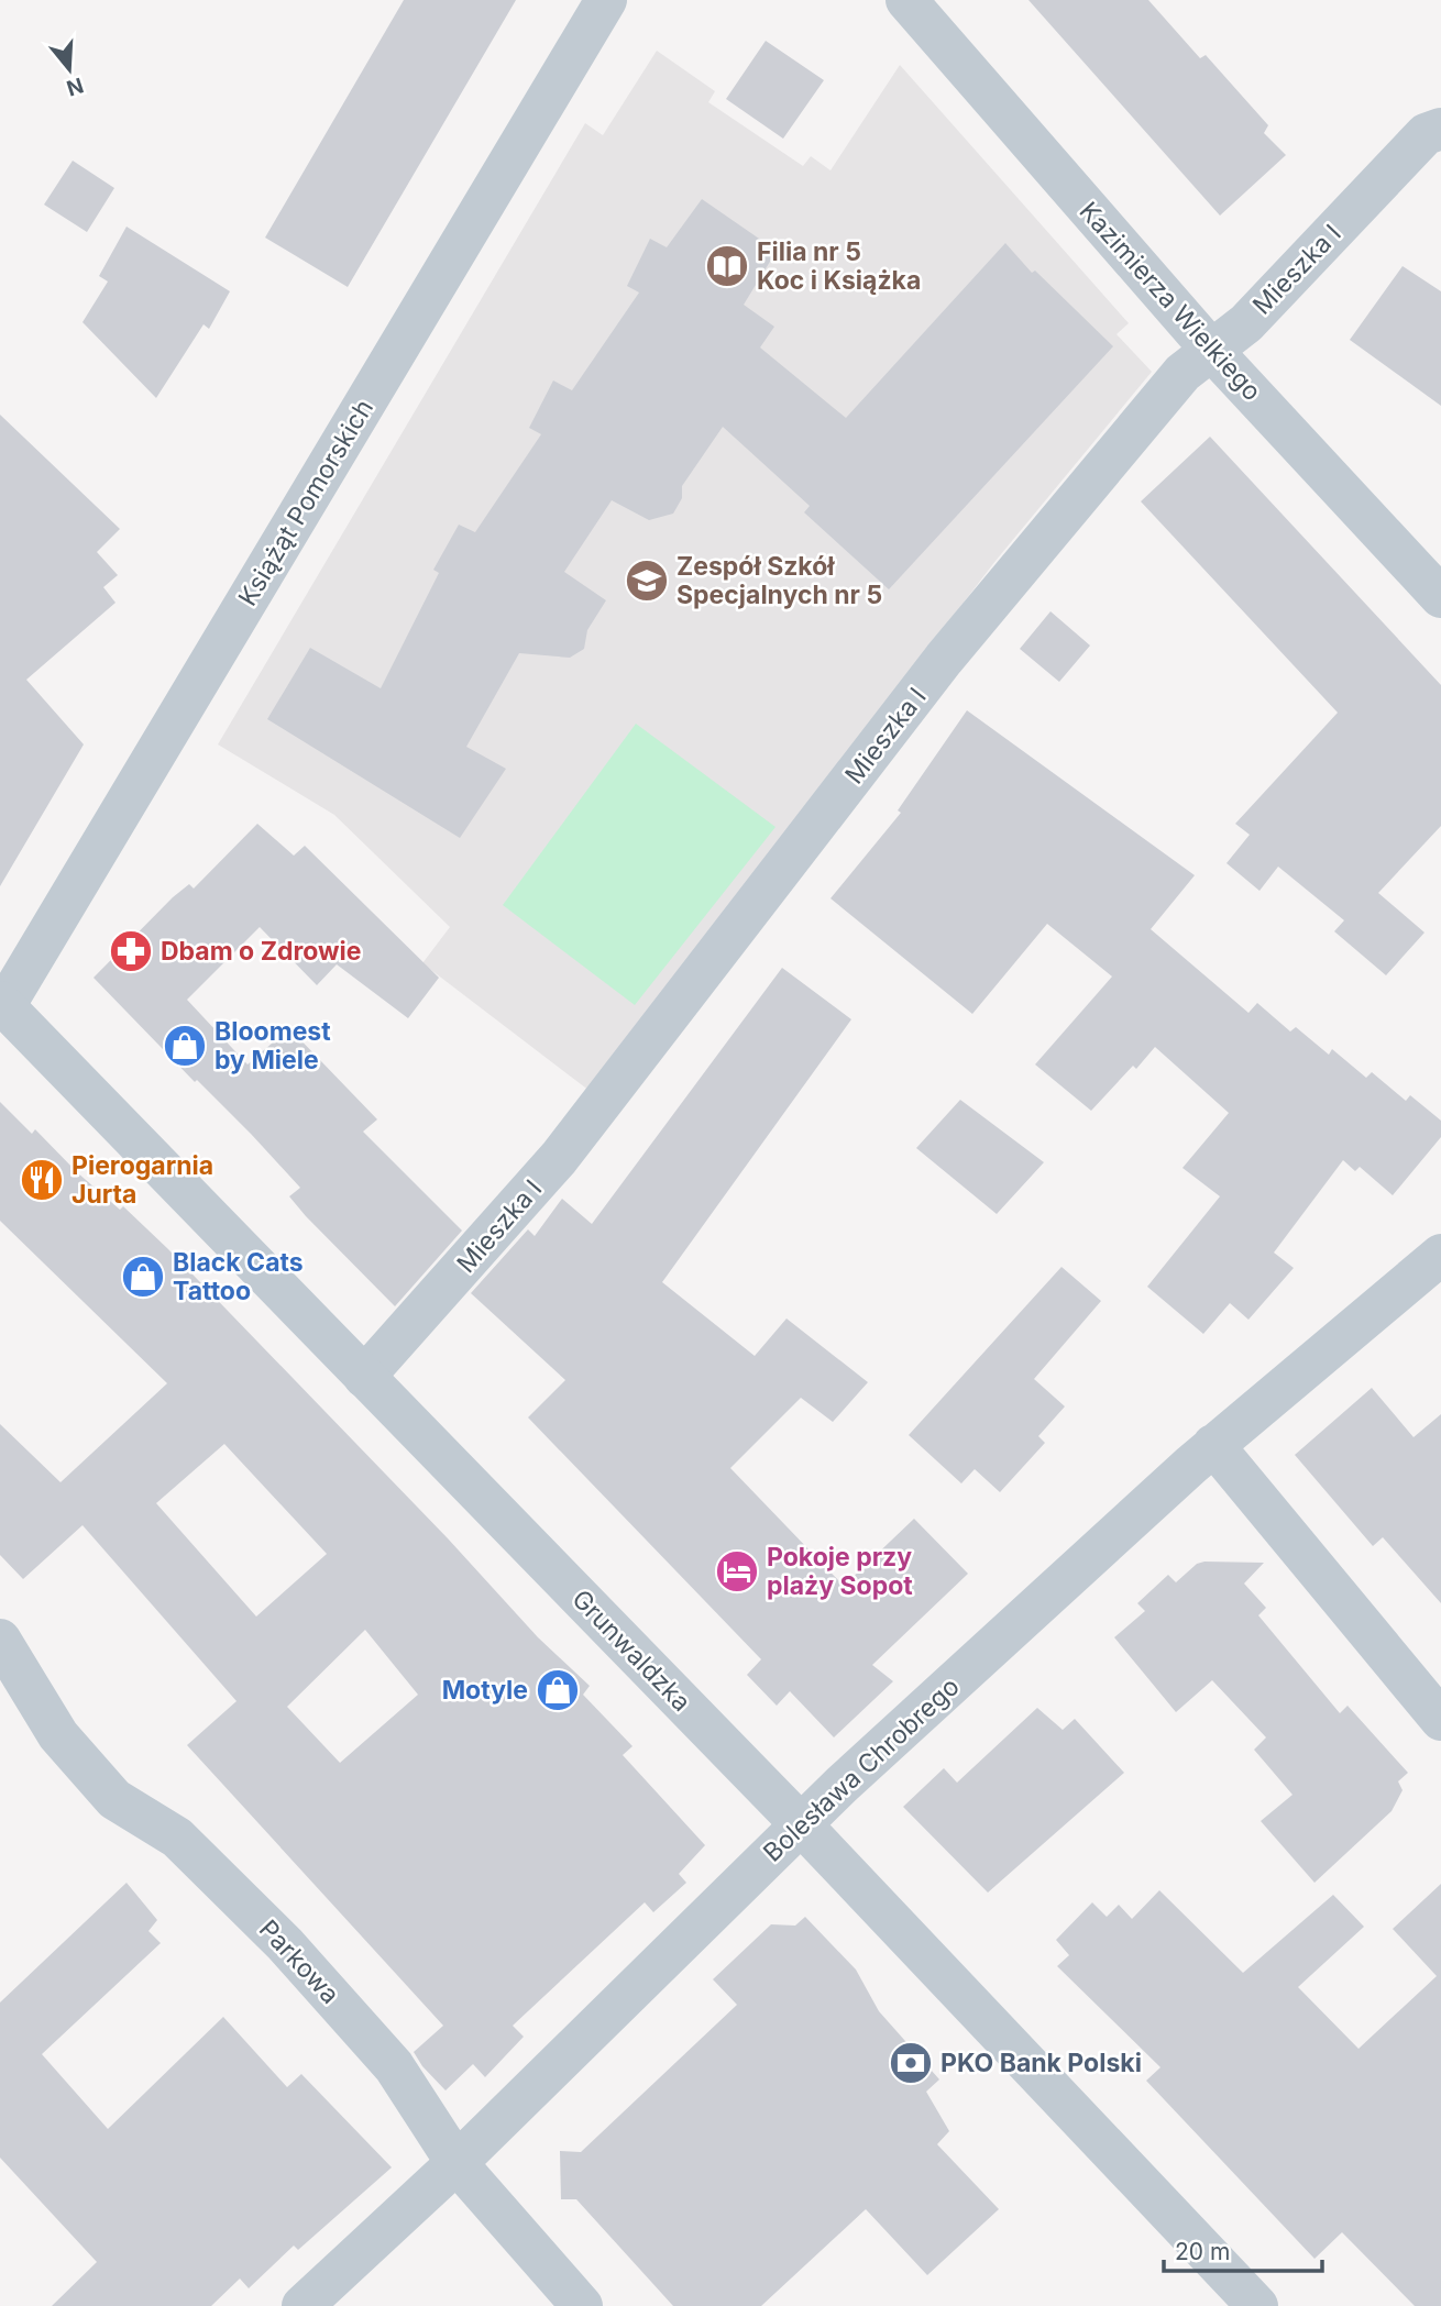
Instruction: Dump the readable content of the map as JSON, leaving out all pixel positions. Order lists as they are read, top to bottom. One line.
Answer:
{"streets":{"street":["Mieszka I","Kazimierza Wielkiego","Książąt Pomorskich","Grunwaldzka","Bolesława Chrobrego","Parkowa"]},"crossings":[["Mieszka I","Kazimierza Wielkiego"],["Mieszka I","Grunwaldzka"],["Książąt Pomorskich","Grunwaldzka"],["Grunwaldzka","Bolesława Chrobrego"],["Bolesława Chrobrego","Parkowa"]],"places":{"library":["Filia nr 5 Koc i Książka"],"school or university":["Zespół Szkół Specjalnych nr 5"],"pharmacy":["Dbam o Zdrowie"],"shop":["Bloomest by Miele","Black Cats Tattoo","Motyle"],"restaurant":["Pierogarnia Jurta"],"hotel":["Pokoje przy plaży Sopot"],"bank":["PKO Bank Polski"]},"scale_bar":"20 m","north":"bottom"}
